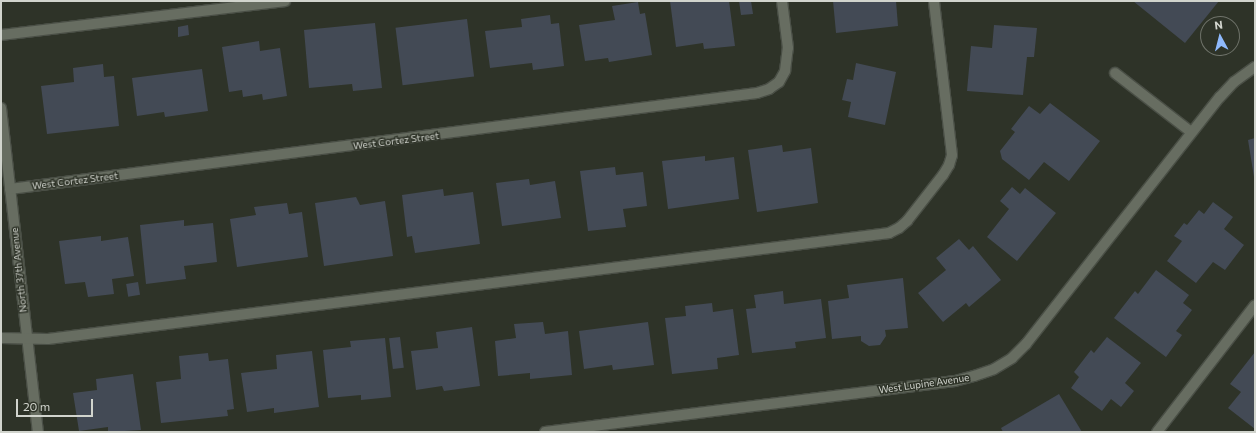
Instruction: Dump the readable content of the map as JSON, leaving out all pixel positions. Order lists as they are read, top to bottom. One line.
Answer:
{"streets":{"street":["West Cortez Street","North 37th Avenue","West Lupine Avenue"]},"crossings":[["West Cortez Street","North 37th Avenue"]],"scale_bar":"20 m","north":"top"}
